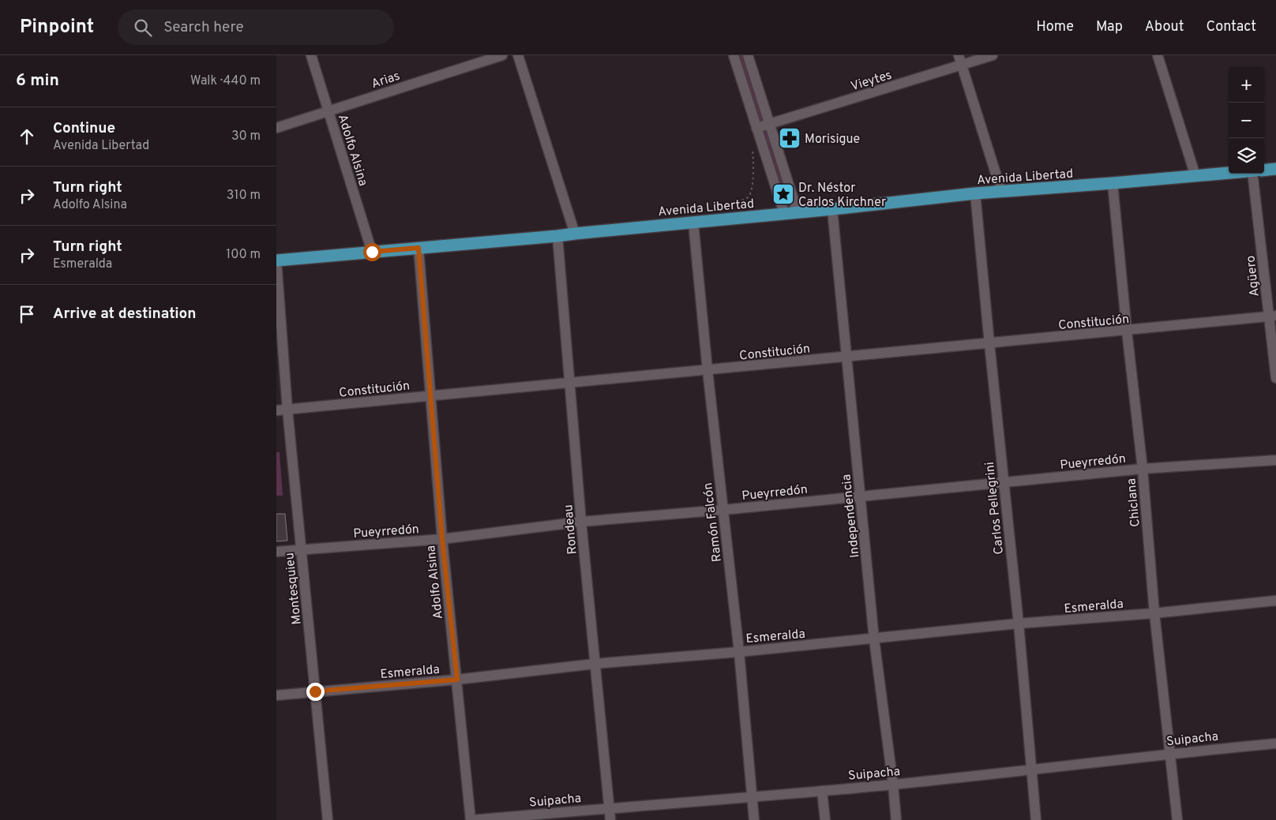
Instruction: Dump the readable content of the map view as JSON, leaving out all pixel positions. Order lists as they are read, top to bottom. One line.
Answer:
{"streets":{"main road":["Avenida Libertad"],"street":["Arias","Vieytes","Adolfo Alsina","Agüero","Constitución","Pueyrredón","Chiclana","Carlos Pellegrini","Independencia","Ramón Falcón","Rondeau","Montesquieu","Esmeralda","Suipacha"]},"crossings":[["Arias","Adolfo Alsina"],["Adolfo Alsina","Avenida Libertad"],["Adolfo Alsina","Constitución"],["Adolfo Alsina","Pueyrredón"],["Adolfo Alsina","Esmeralda"],["Avenida Libertad","Chiclana"],["Avenida Libertad","Carlos Pellegrini"],["Avenida Libertad","Independencia"],["Avenida Libertad","Ramón Falcón"],["Avenida Libertad","Rondeau"],["Avenida Libertad","Montesquieu"],["Agüero","Constitución"],["Constitución","Chiclana"],["Constitución","Carlos Pellegrini"],["Constitución","Independencia"],["Constitución","Ramón Falcón"],["Constitución","Rondeau"],["Constitución","Montesquieu"],["Pueyrredón","Chiclana"],["Pueyrredón","Carlos Pellegrini"],["Pueyrredón","Independencia"],["Pueyrredón","Ramón Falcón"],["Pueyrredón","Rondeau"],["Pueyrredón","Montesquieu"],["Chiclana","Esmeralda"],["Chiclana","Suipacha"],["Carlos Pellegrini","Esmeralda"],["Carlos Pellegrini","Suipacha"],["Independencia","Esmeralda"],["Independencia","Suipacha"],["Ramón Falcón","Esmeralda"],["Ramón Falcón","Suipacha"],["Rondeau","Esmeralda"],["Rondeau","Suipacha"],["Montesquieu","Esmeralda"]],"places":{"pharmacy":["Morisigue"],"place":["Dr. Néstor Carlos Kirchner"]},"page":{"header":"Pinpoint","search":"Search here","nav":["Home","Map","About","Contact"],"heading":["6 min","Walk · 440 m"],"map_buttons":["+","−"],"list":[["Continue","Avenida Libertad","30 m"],["Turn right","Adolfo Alsina","310 m"],["Turn right","Esmeralda","100 m"],"Arrive at destination"]}}
